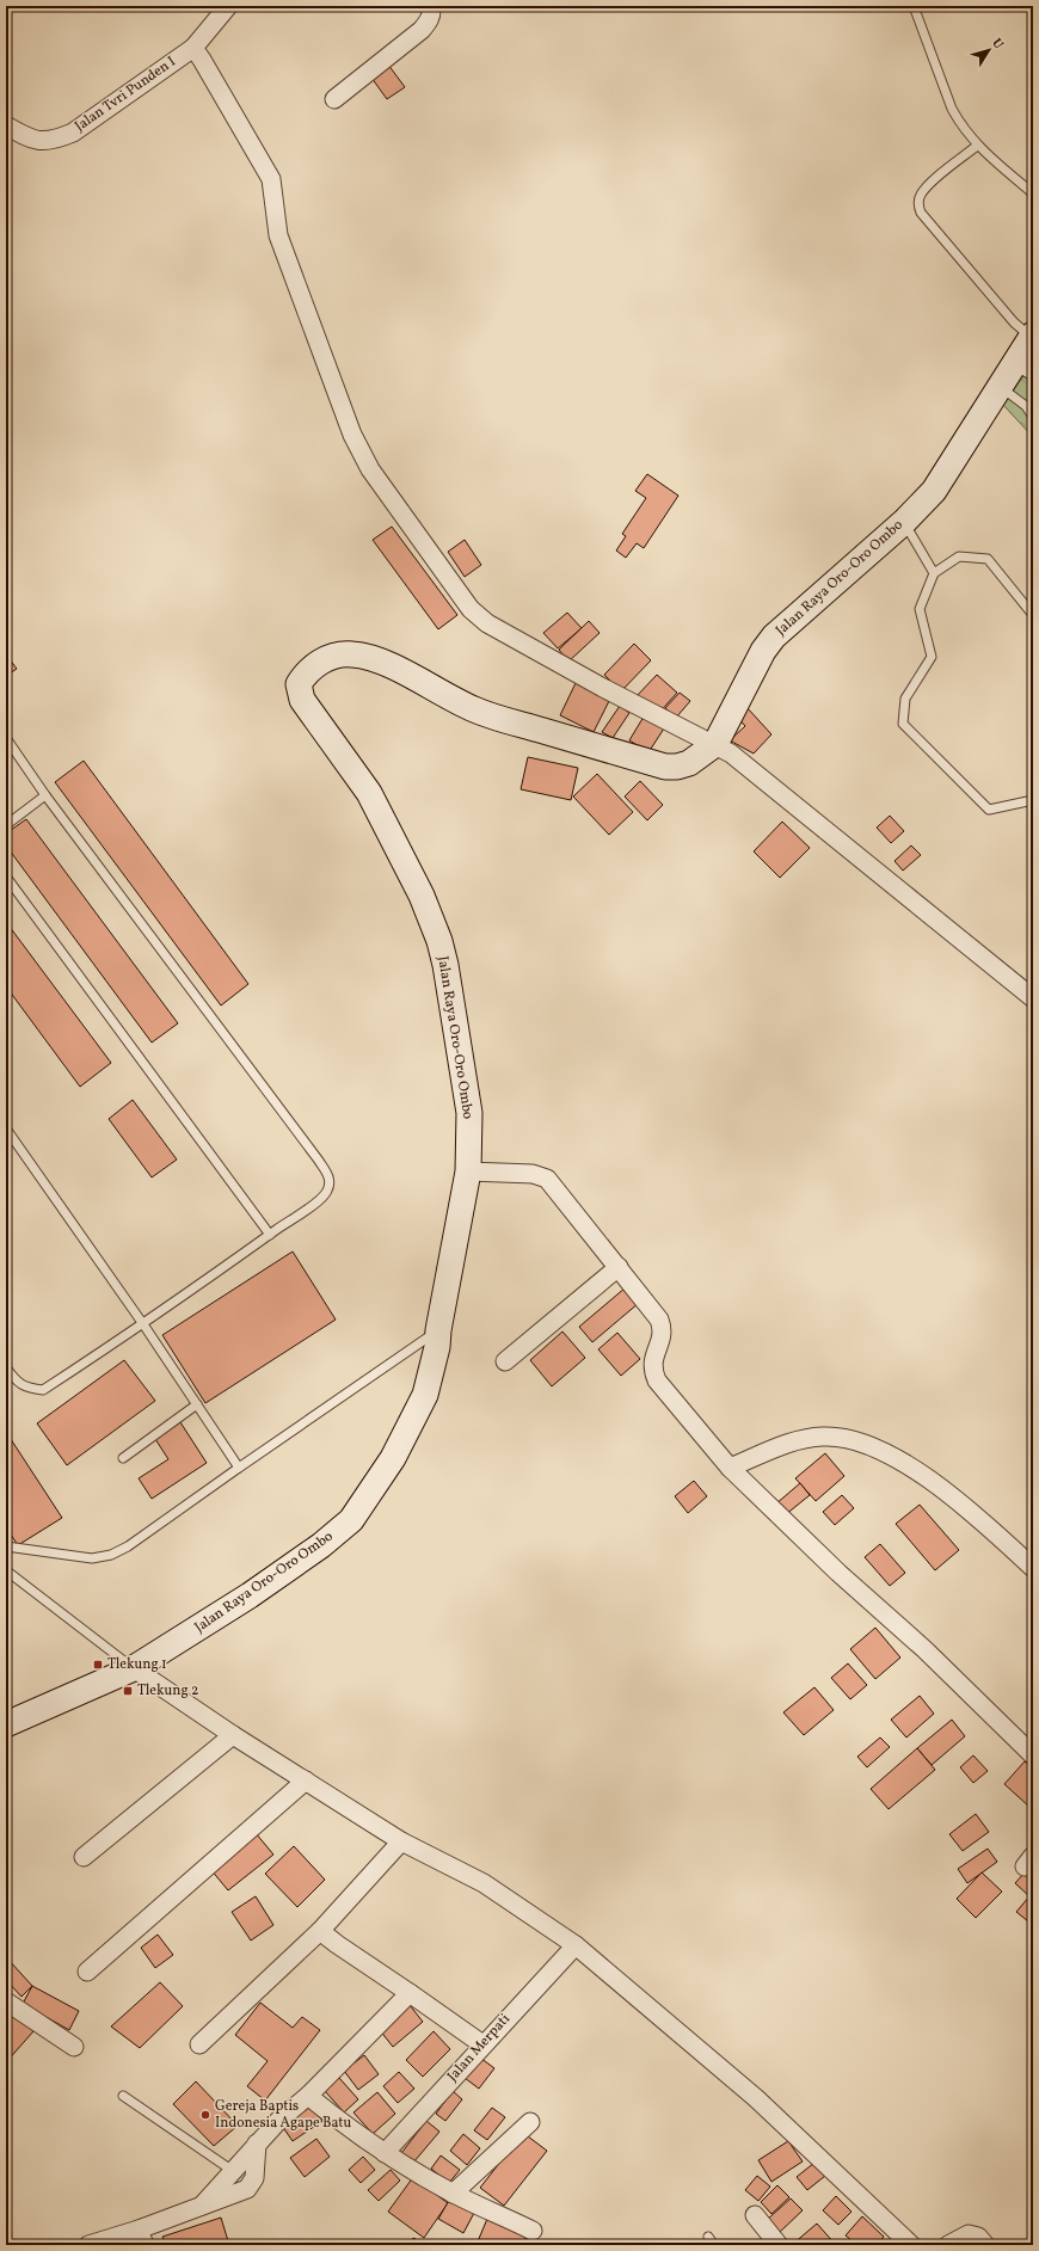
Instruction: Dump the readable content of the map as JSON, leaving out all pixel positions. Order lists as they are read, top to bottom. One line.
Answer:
{"streets":{"main road":["Jalan Raya Oro-Oro Ombo"],"street":["Jalan Tvri Punden I","Jalan Merpati"]},"places":{"transit":["Tlekung 1","Tlekung 2"],"other":["Gereja Baptis Indonesia Agape Batu"]},"north":"top right"}
